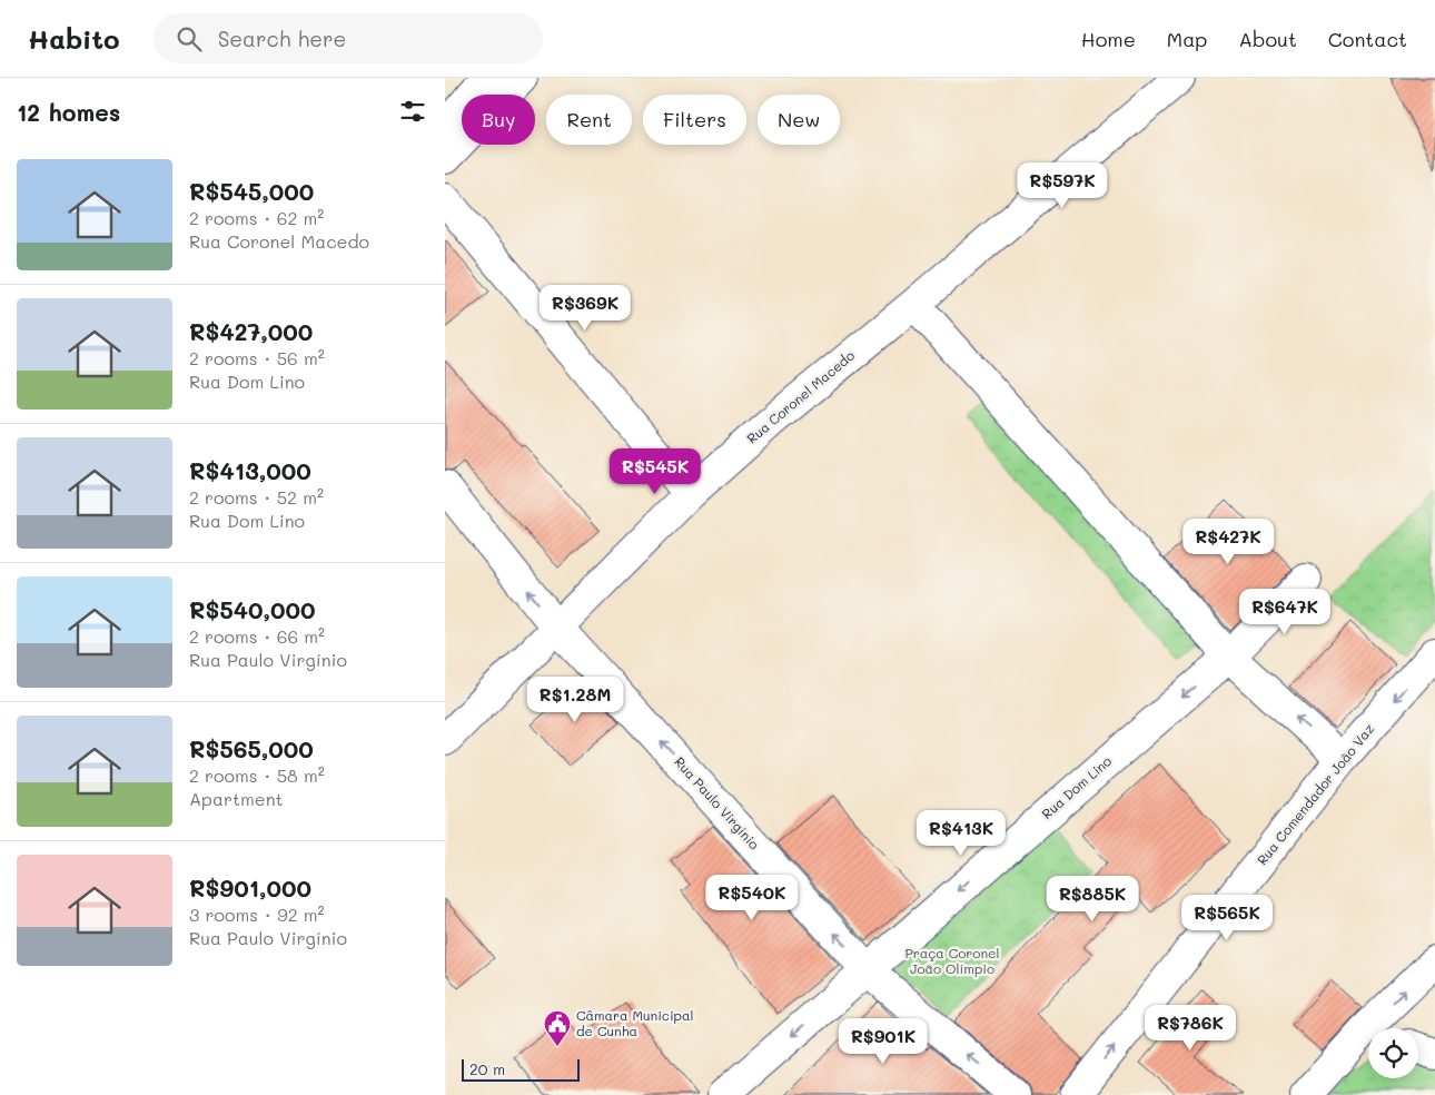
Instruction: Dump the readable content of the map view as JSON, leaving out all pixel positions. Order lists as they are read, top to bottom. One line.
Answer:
{"streets":{"street":["Rua Coronel Macedo","Rua Dom Lino","Rua Comendador João Vaz","Rua Paulo Virgínio"]},"crossings":[["Rua Coronel Macedo","Rua Paulo Virgínio"],["Rua Dom Lino","Rua Paulo Virgínio"]],"one_way":["Rua Dom Lino","Rua Paulo Virgínio"],"parks":["Praça Coronel João Olímpio"],"places":{"public building":["Câmara Municipal de Cunha"]},"scale_bar":"20 m","page":{"header":"Habito","search":"Search here","nav":["Home","Map","About","Contact"],"heading":"12 homes","chip":["Buy","Rent","Filters","New"],"list":[{"name":"R$545,000","note":"2 rooms · 62 m² · Rua Coronel Macedo"},{"name":"R$427,000","note":"2 rooms · 56 m² · Rua Dom Lino"},{"name":"R$413,000","note":"2 rooms · 52 m² · Rua Dom Lino"},{"name":"R$540,000","note":"2 rooms · 66 m² · Rua Paulo Virgínio"},{"name":"R$565,000","note":"2 rooms · 58 m² · Apartment"},{"name":"R$901,000","note":"3 rooms · 92 m² · Rua Paulo Virgínio"}],"price":["R$597K","R$369K","R$545K","R$427K","R$647K","R$1.28M","R$413K","R$540K","R$885K","R$565K","R$786K","R$901K"],"scale":"20 m"}}
